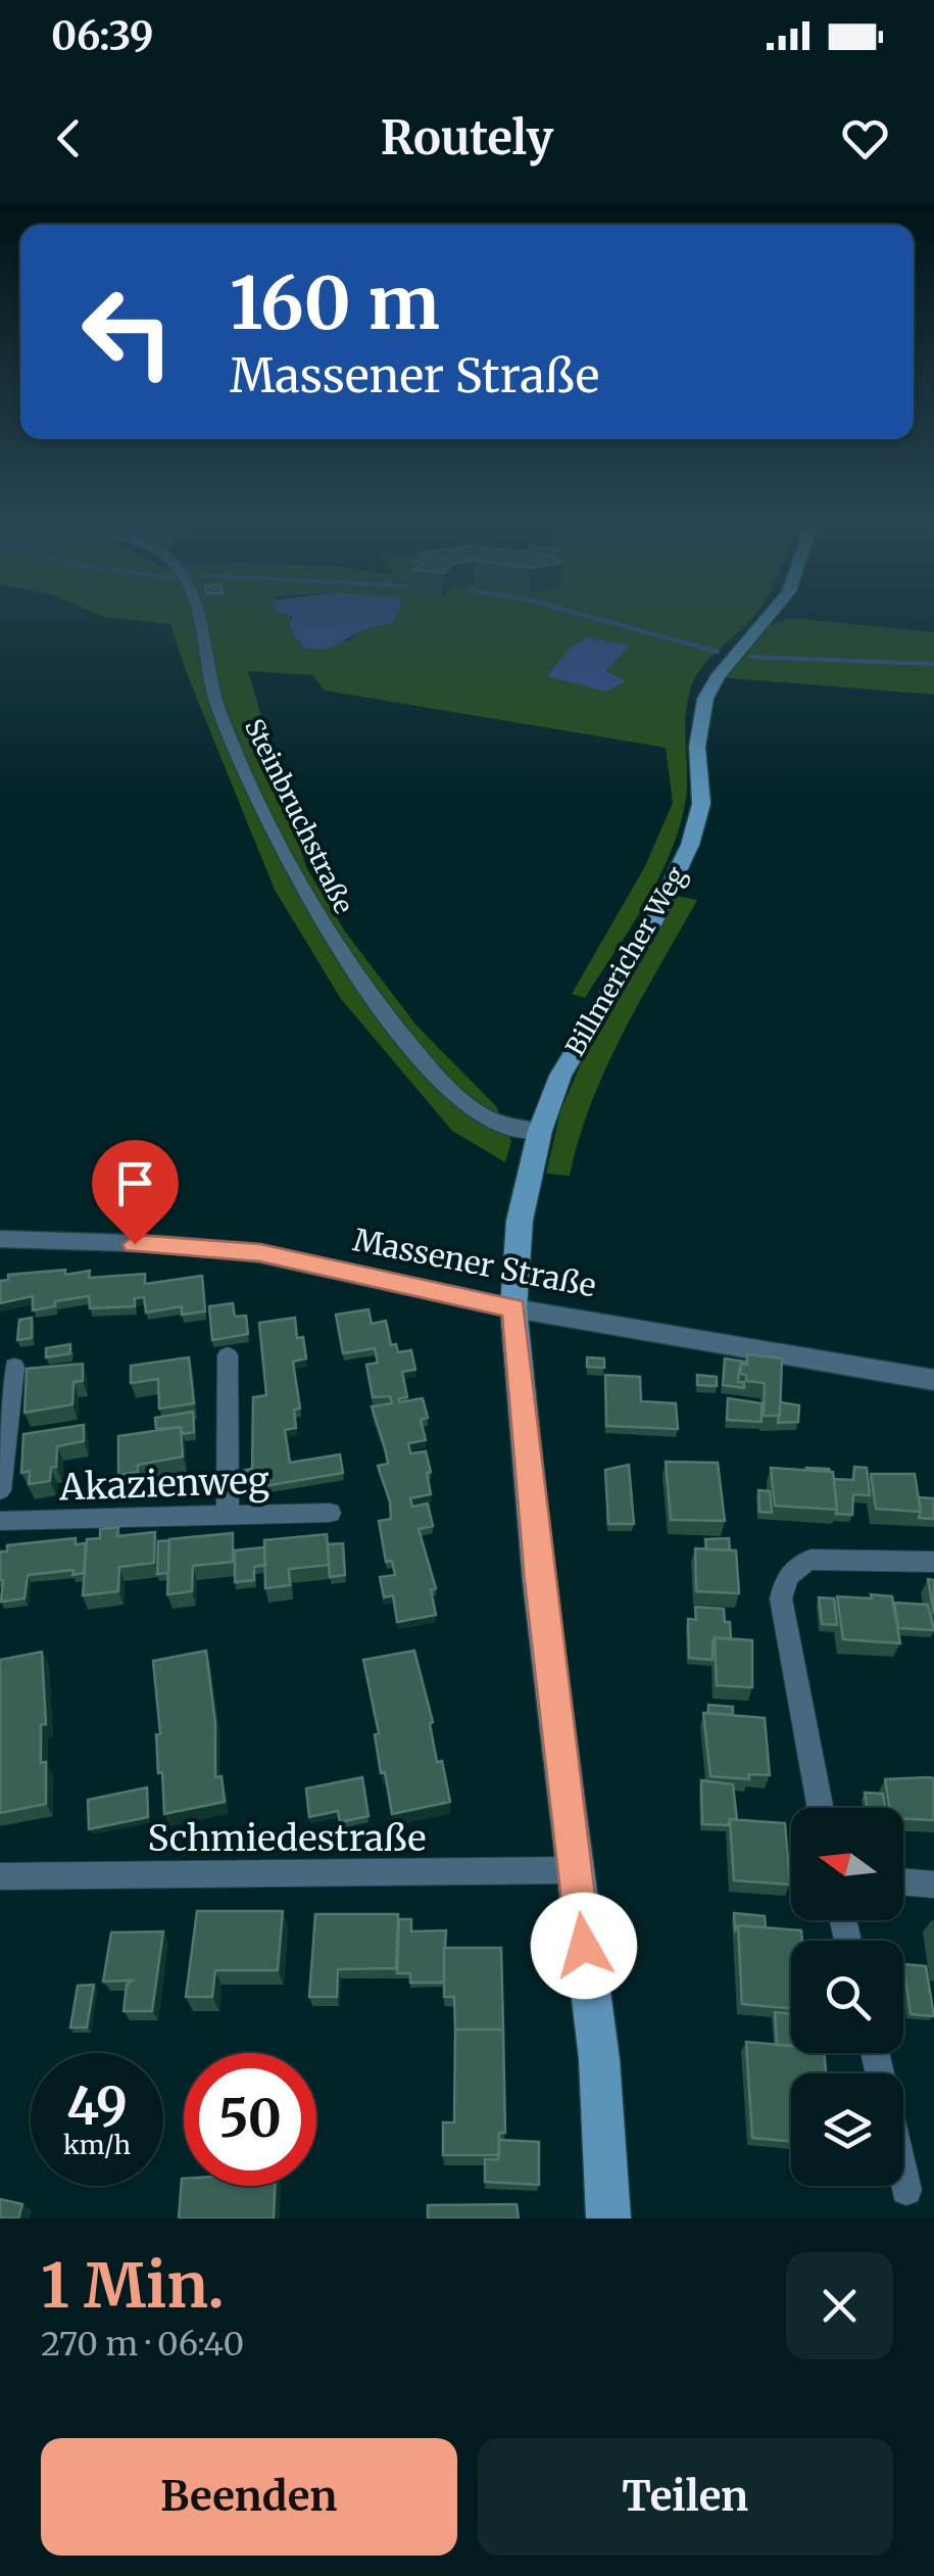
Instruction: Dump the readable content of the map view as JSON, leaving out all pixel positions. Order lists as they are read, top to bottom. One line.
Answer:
{"streets":{"main road":["Billmericher Weg"],"street":["Steinbruchstraße","Massener Straße","Akazienweg","Schmiedestraße"]},"crossings":[["Steinbruchstraße","Billmericher Weg"],["Billmericher Weg","Massener Straße"],["Billmericher Weg","Schmiedestraße"]],"north":"left","page":{"status":"06:39","header":"Routely","turn":["160 m","Massener Straße"],"speed":"49 km/h","limit":"50","heading":["1 Min.","270 m · 06:40"],"buttons":["Beenden","Teilen"]}}
